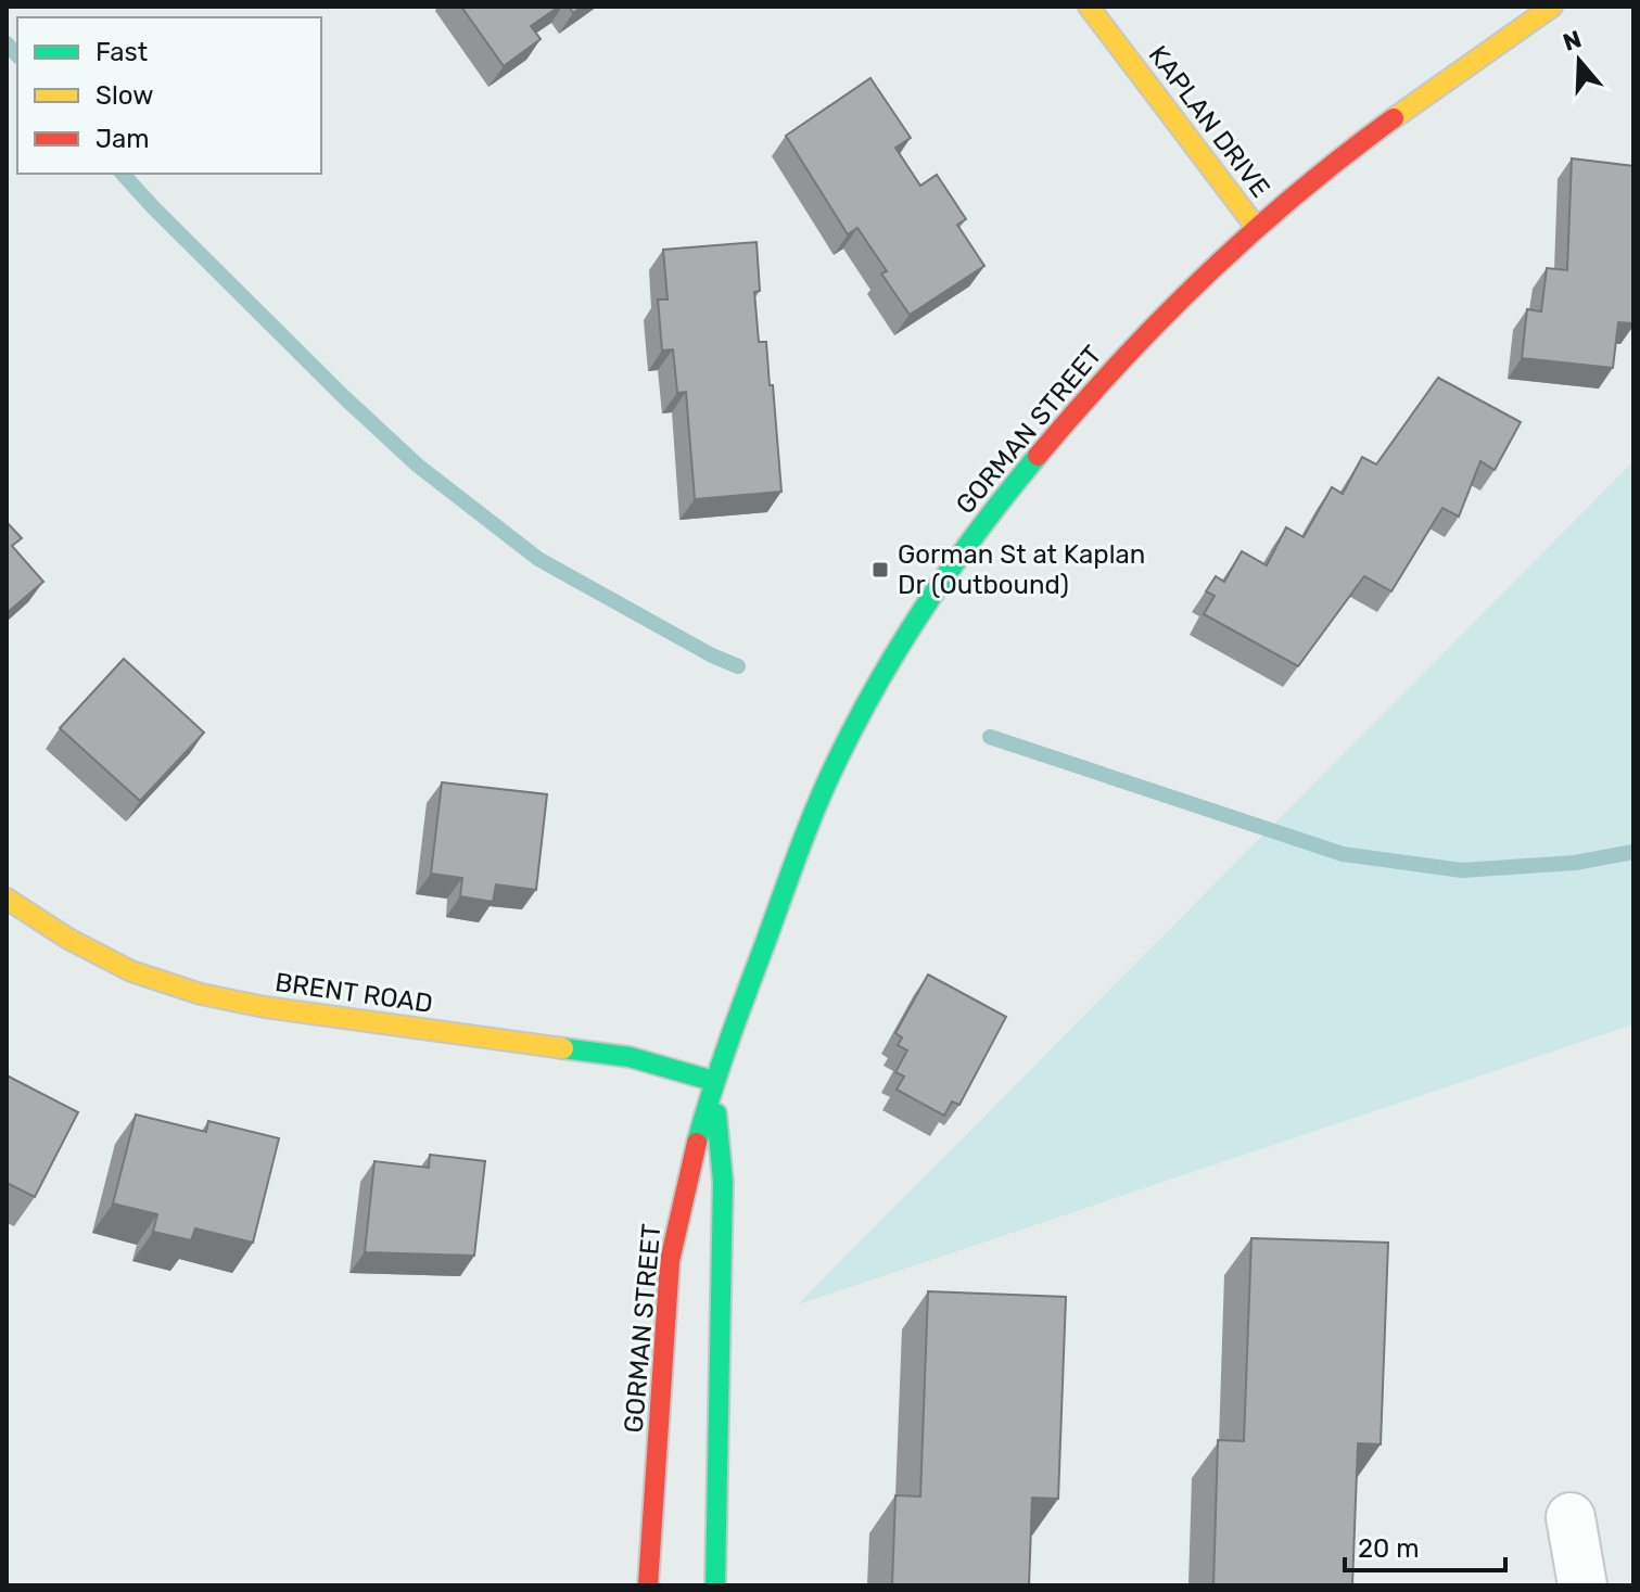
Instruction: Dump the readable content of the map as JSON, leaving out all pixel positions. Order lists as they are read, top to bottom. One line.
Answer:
{"streets":{"main road":["KAPLAN DRIVE","GORMAN STREET","BRENT ROAD"]},"crossings":[["KAPLAN DRIVE","GORMAN STREET"],["GORMAN STREET","BRENT ROAD"]],"places":{"transit":["Gorman St at Kaplan Dr (Outbound)"]},"legend":["Fast","Slow","Jam"],"scale_bar":"20 m","north":"top"}
